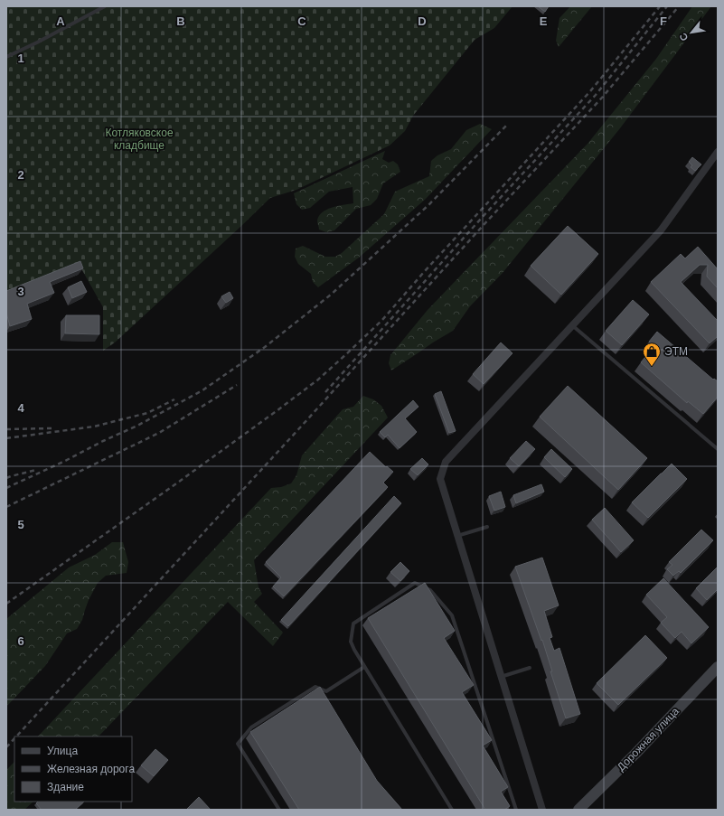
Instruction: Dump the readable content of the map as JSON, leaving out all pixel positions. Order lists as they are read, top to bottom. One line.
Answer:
{"streets":{"main road":["Дорожная улица"]},"parks":["Котляковское кладбище"],"places":{"shop":["ЭТМ"]},"legend":["Улица","Железная дорога","Здание"],"north":"bottom left","grid":{"columns":["A","B","C","D","E","F"],"rows":["1","2","3","4","5","6"]}}
